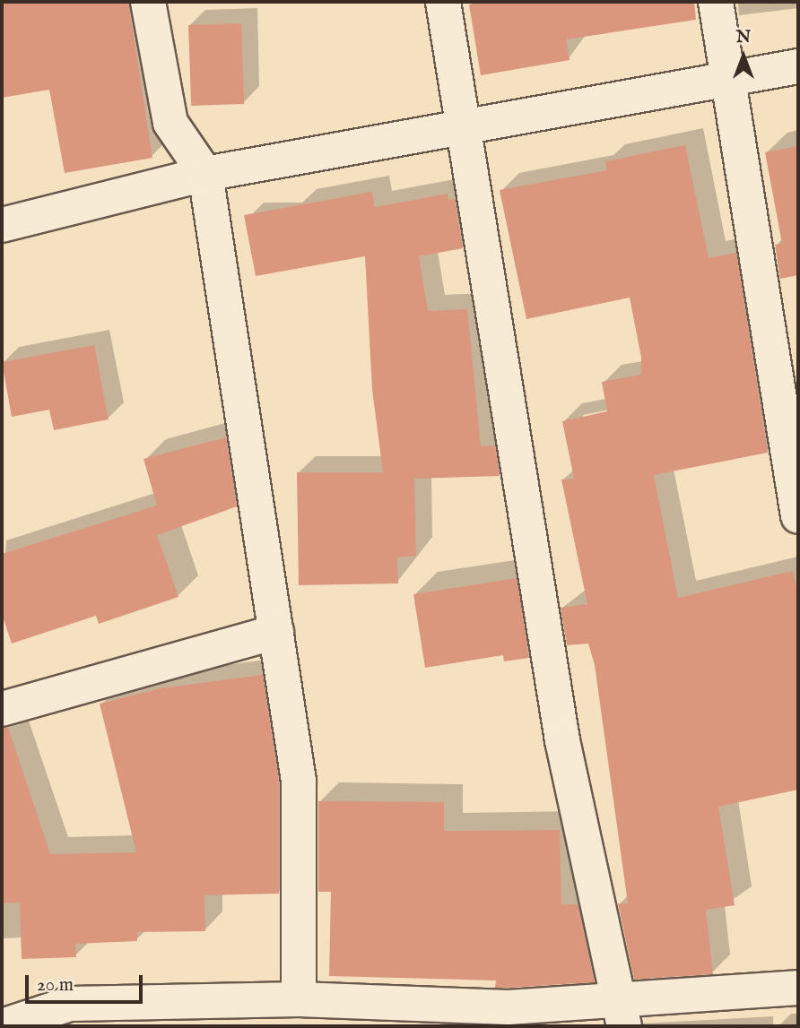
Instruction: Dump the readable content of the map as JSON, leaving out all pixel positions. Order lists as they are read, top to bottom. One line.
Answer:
{"scale_bar":"20 m","north":"top"}
